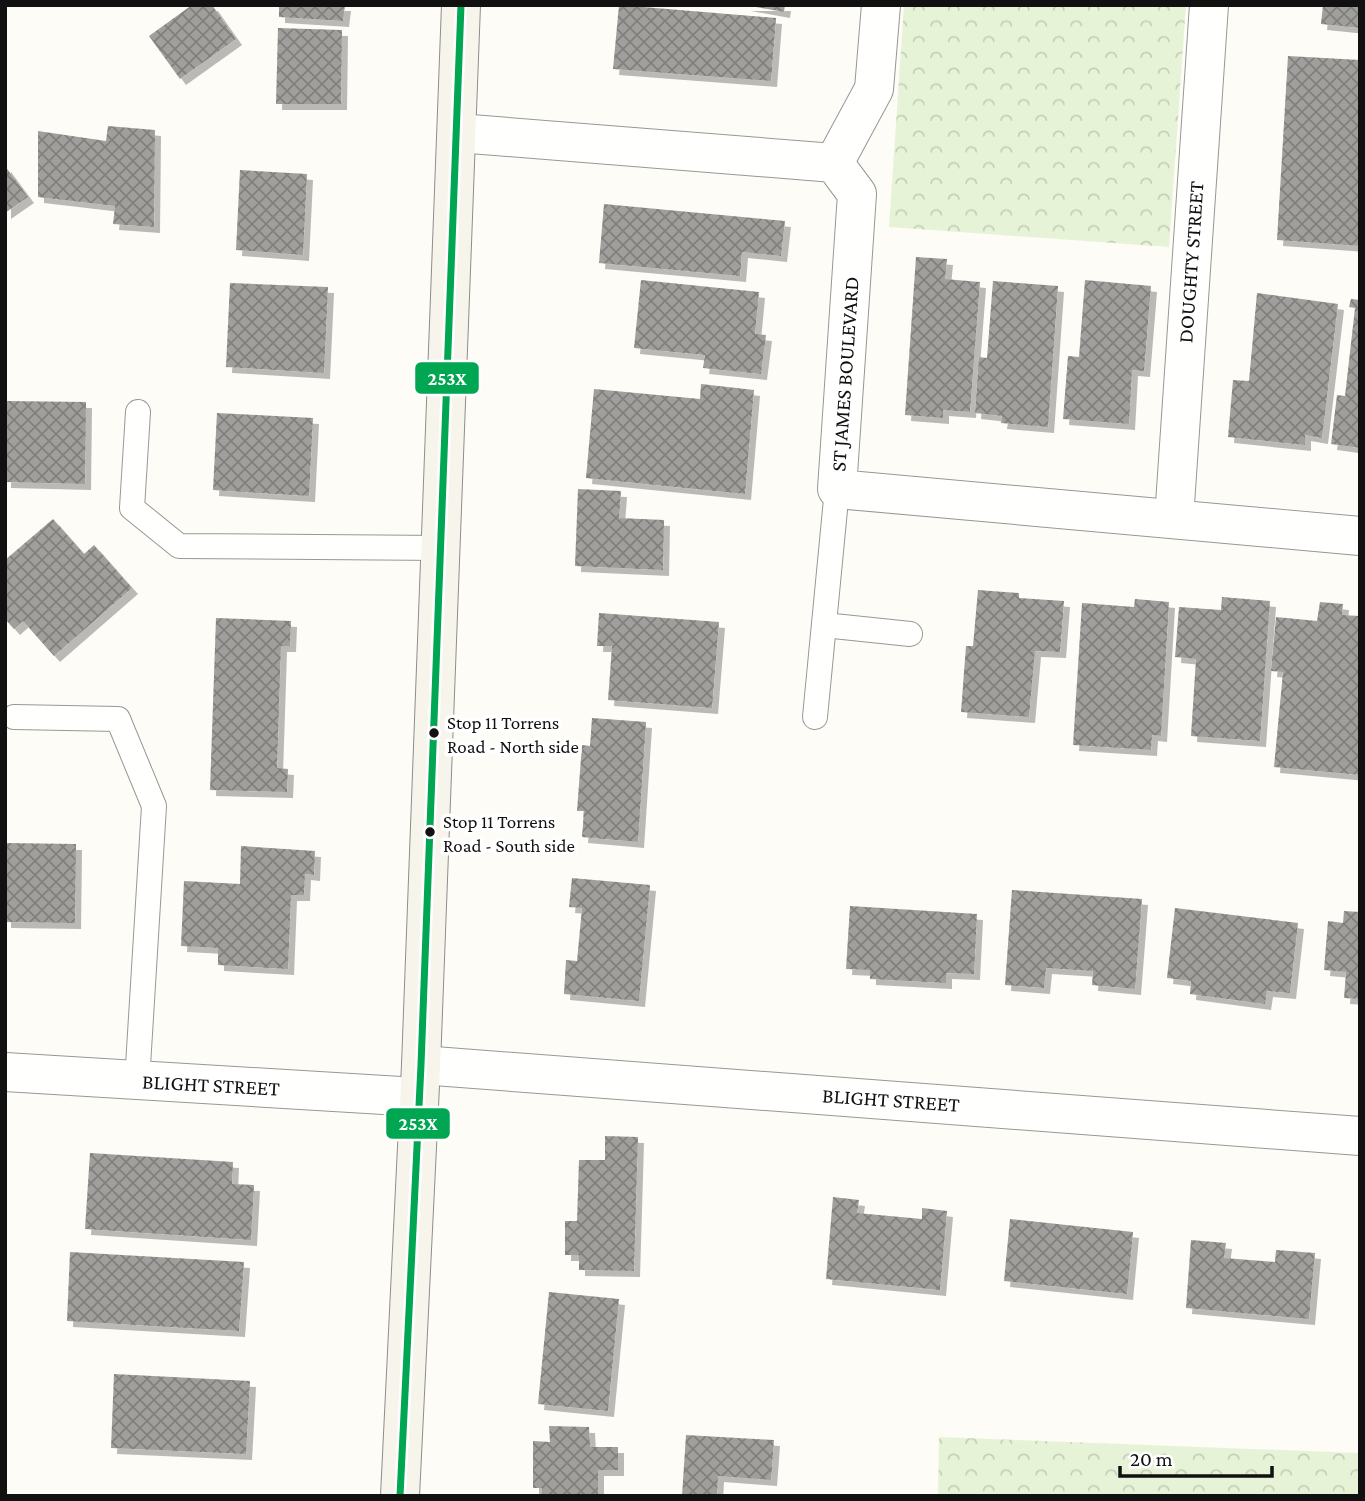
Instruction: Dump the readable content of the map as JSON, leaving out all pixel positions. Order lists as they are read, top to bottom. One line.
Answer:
{"streets":{"street":["DOUGHTY STREET","ST JAMES BOULEVARD","BLIGHT STREET"]},"crossings":[["DOUGHTY STREET","ST JAMES BOULEVARD"]],"places":["Stop 11 Torrens Road - North side","Stop 11 Torrens Road - South side"],"lines":["transit line 253X"],"scale_bar":"20 m"}
